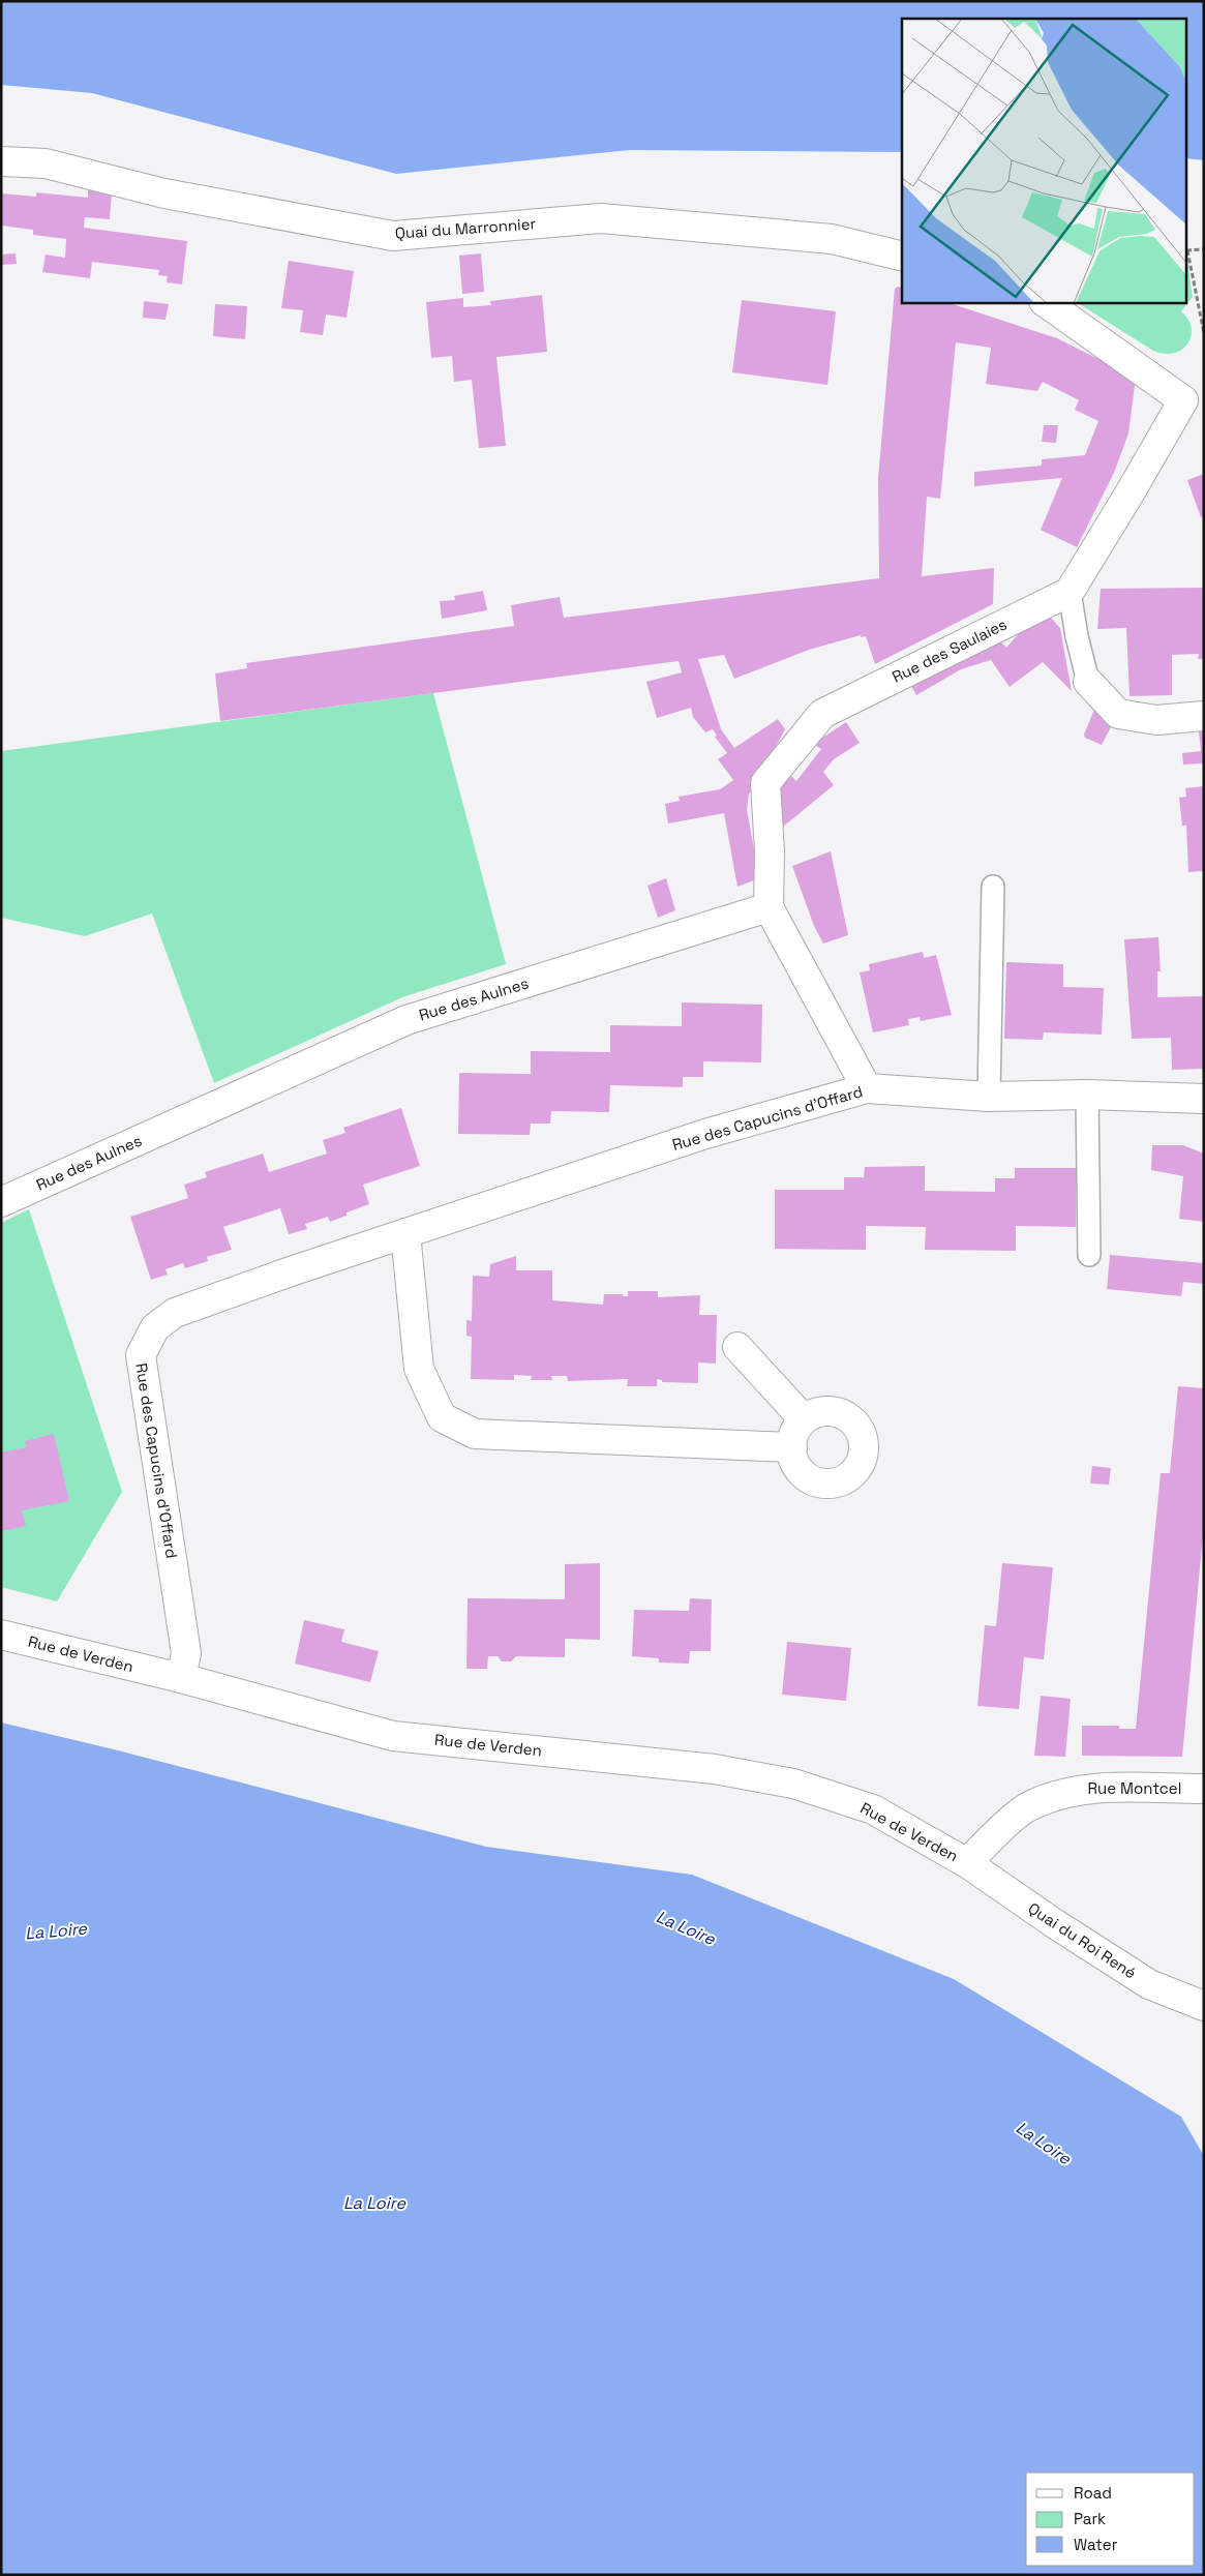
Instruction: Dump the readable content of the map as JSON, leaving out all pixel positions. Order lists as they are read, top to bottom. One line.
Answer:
{"streets":{"street":["Quai du Marronnier","Rue des Saulaies","Rue des Aulnes","Rue des Capucins d'Offard","Rue de Verden","Rue Montcel","Quai du Roi René"]},"crossings":[["Rue des Saulaies","Rue des Aulnes"],["Rue des Capucins d'Offard","Rue de Verden"],["Rue de Verden","Rue Montcel"],["Rue de Verden","Quai du Roi René"],["Rue Montcel","Quai du Roi René"]],"water":["La Loire"],"legend":["Road","Park","Water"]}
